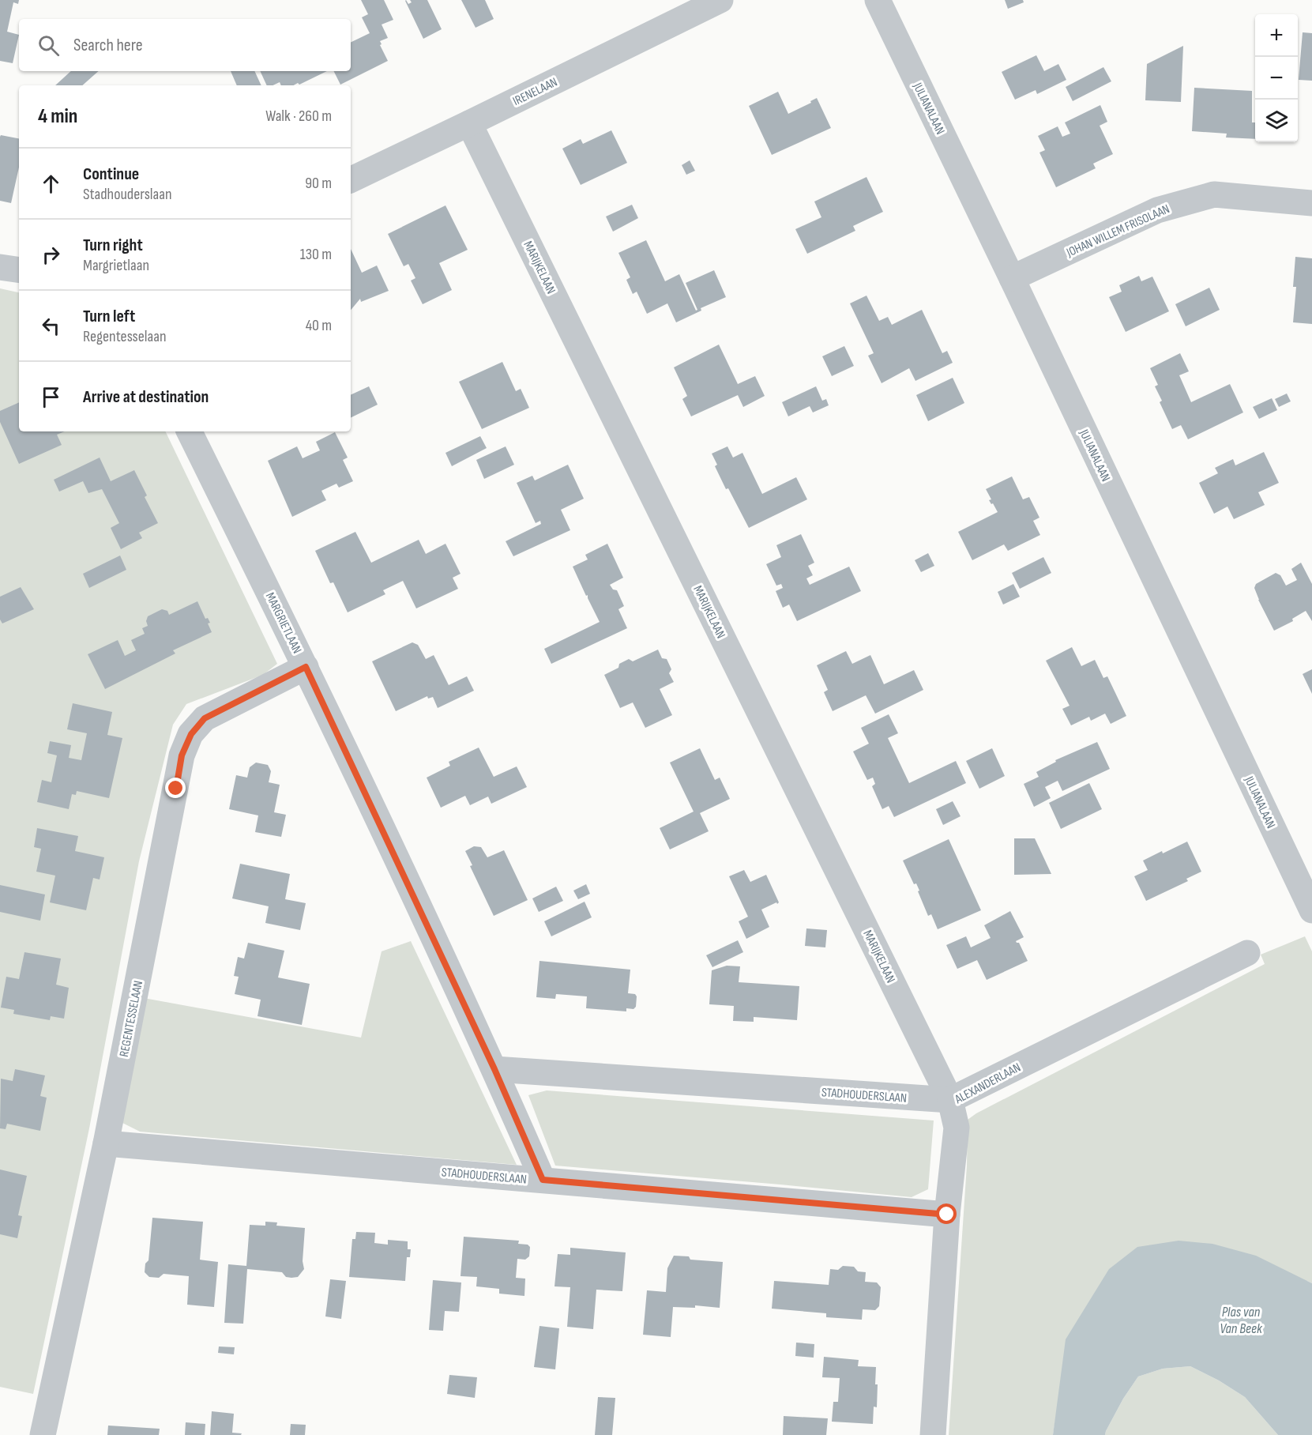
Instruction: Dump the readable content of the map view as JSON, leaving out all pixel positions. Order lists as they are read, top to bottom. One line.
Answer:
{"streets":{"street":["IRENELAAN","JULIANALAAN","JOHAN WILLEM FRISOLAAN","MARIJKELAAN","MARGRIETLAAN","REGENTESSELAAN","ALEXANDERLAAN","STADHOUDERSLAAN"]},"crossings":[["IRENELAAN","MARIJKELAAN"],["JULIANALAAN","JOHAN WILLEM FRISOLAAN"],["MARIJKELAAN","ALEXANDERLAAN"],["MARIJKELAAN","STADHOUDERSLAAN"],["MARGRIETLAAN","REGENTESSELAAN"],["MARGRIETLAAN","STADHOUDERSLAAN"],["REGENTESSELAAN","STADHOUDERSLAAN"],["ALEXANDERLAAN","STADHOUDERSLAAN"]],"water":["Plas van Van Beek"],"page":{"map_buttons":["+","−"],"search":"Search here","heading":["4 min","Walk · 260 m"],"list":[["Continue","Stadhouderslaan","90 m"],["Turn right","Margrietlaan","130 m"],["Turn left","Regentesselaan","40 m"],"Arrive at destination"]}}
